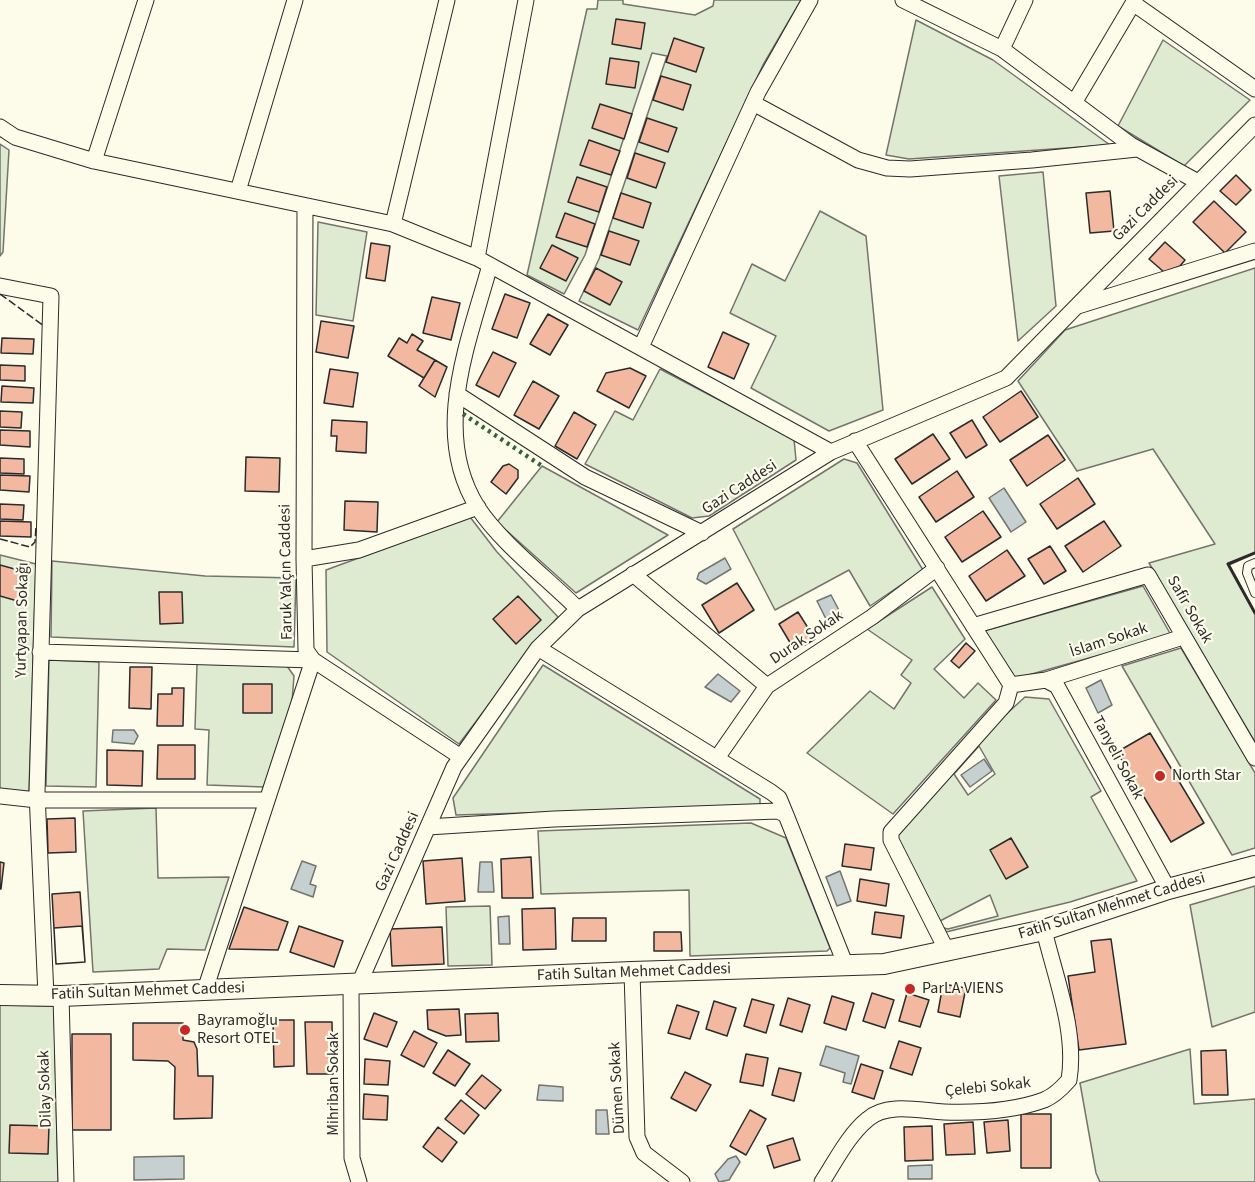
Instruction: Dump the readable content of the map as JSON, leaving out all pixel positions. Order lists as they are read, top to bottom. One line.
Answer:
{"streets":{"street":["Gazi Caddesi","Faruk Yalçın Caddesi","Safir Sokak","Yurtyapan Sokağı","Durak Sokak","İslam Sokak","Tanyeli Sokak","Fatih Sultan Mehmet Caddesi","Mihriban Sokak","Dümen Sokak","Çelebi Sokak","Dilay Sokak"]},"crossings":[["Gazi Caddesi","Fatih Sultan Mehmet Caddesi"],["Gazi Caddesi","Mihriban Sokak"],["Safir Sokak","İslam Sokak"],["Yurtyapan Sokağı","Fatih Sultan Mehmet Caddesi"],["Yurtyapan Sokağı","Dilay Sokak"],["İslam Sokak","Tanyeli Sokak"],["Tanyeli Sokak","Fatih Sultan Mehmet Caddesi"],["Fatih Sultan Mehmet Caddesi","Mihriban Sokak"],["Fatih Sultan Mehmet Caddesi","Dümen Sokak"],["Fatih Sultan Mehmet Caddesi","Çelebi Sokak"],["Fatih Sultan Mehmet Caddesi","Dilay Sokak"]],"places":["North Star","ParLA VIENS","Bayramoğlu Resort OTEL"]}
